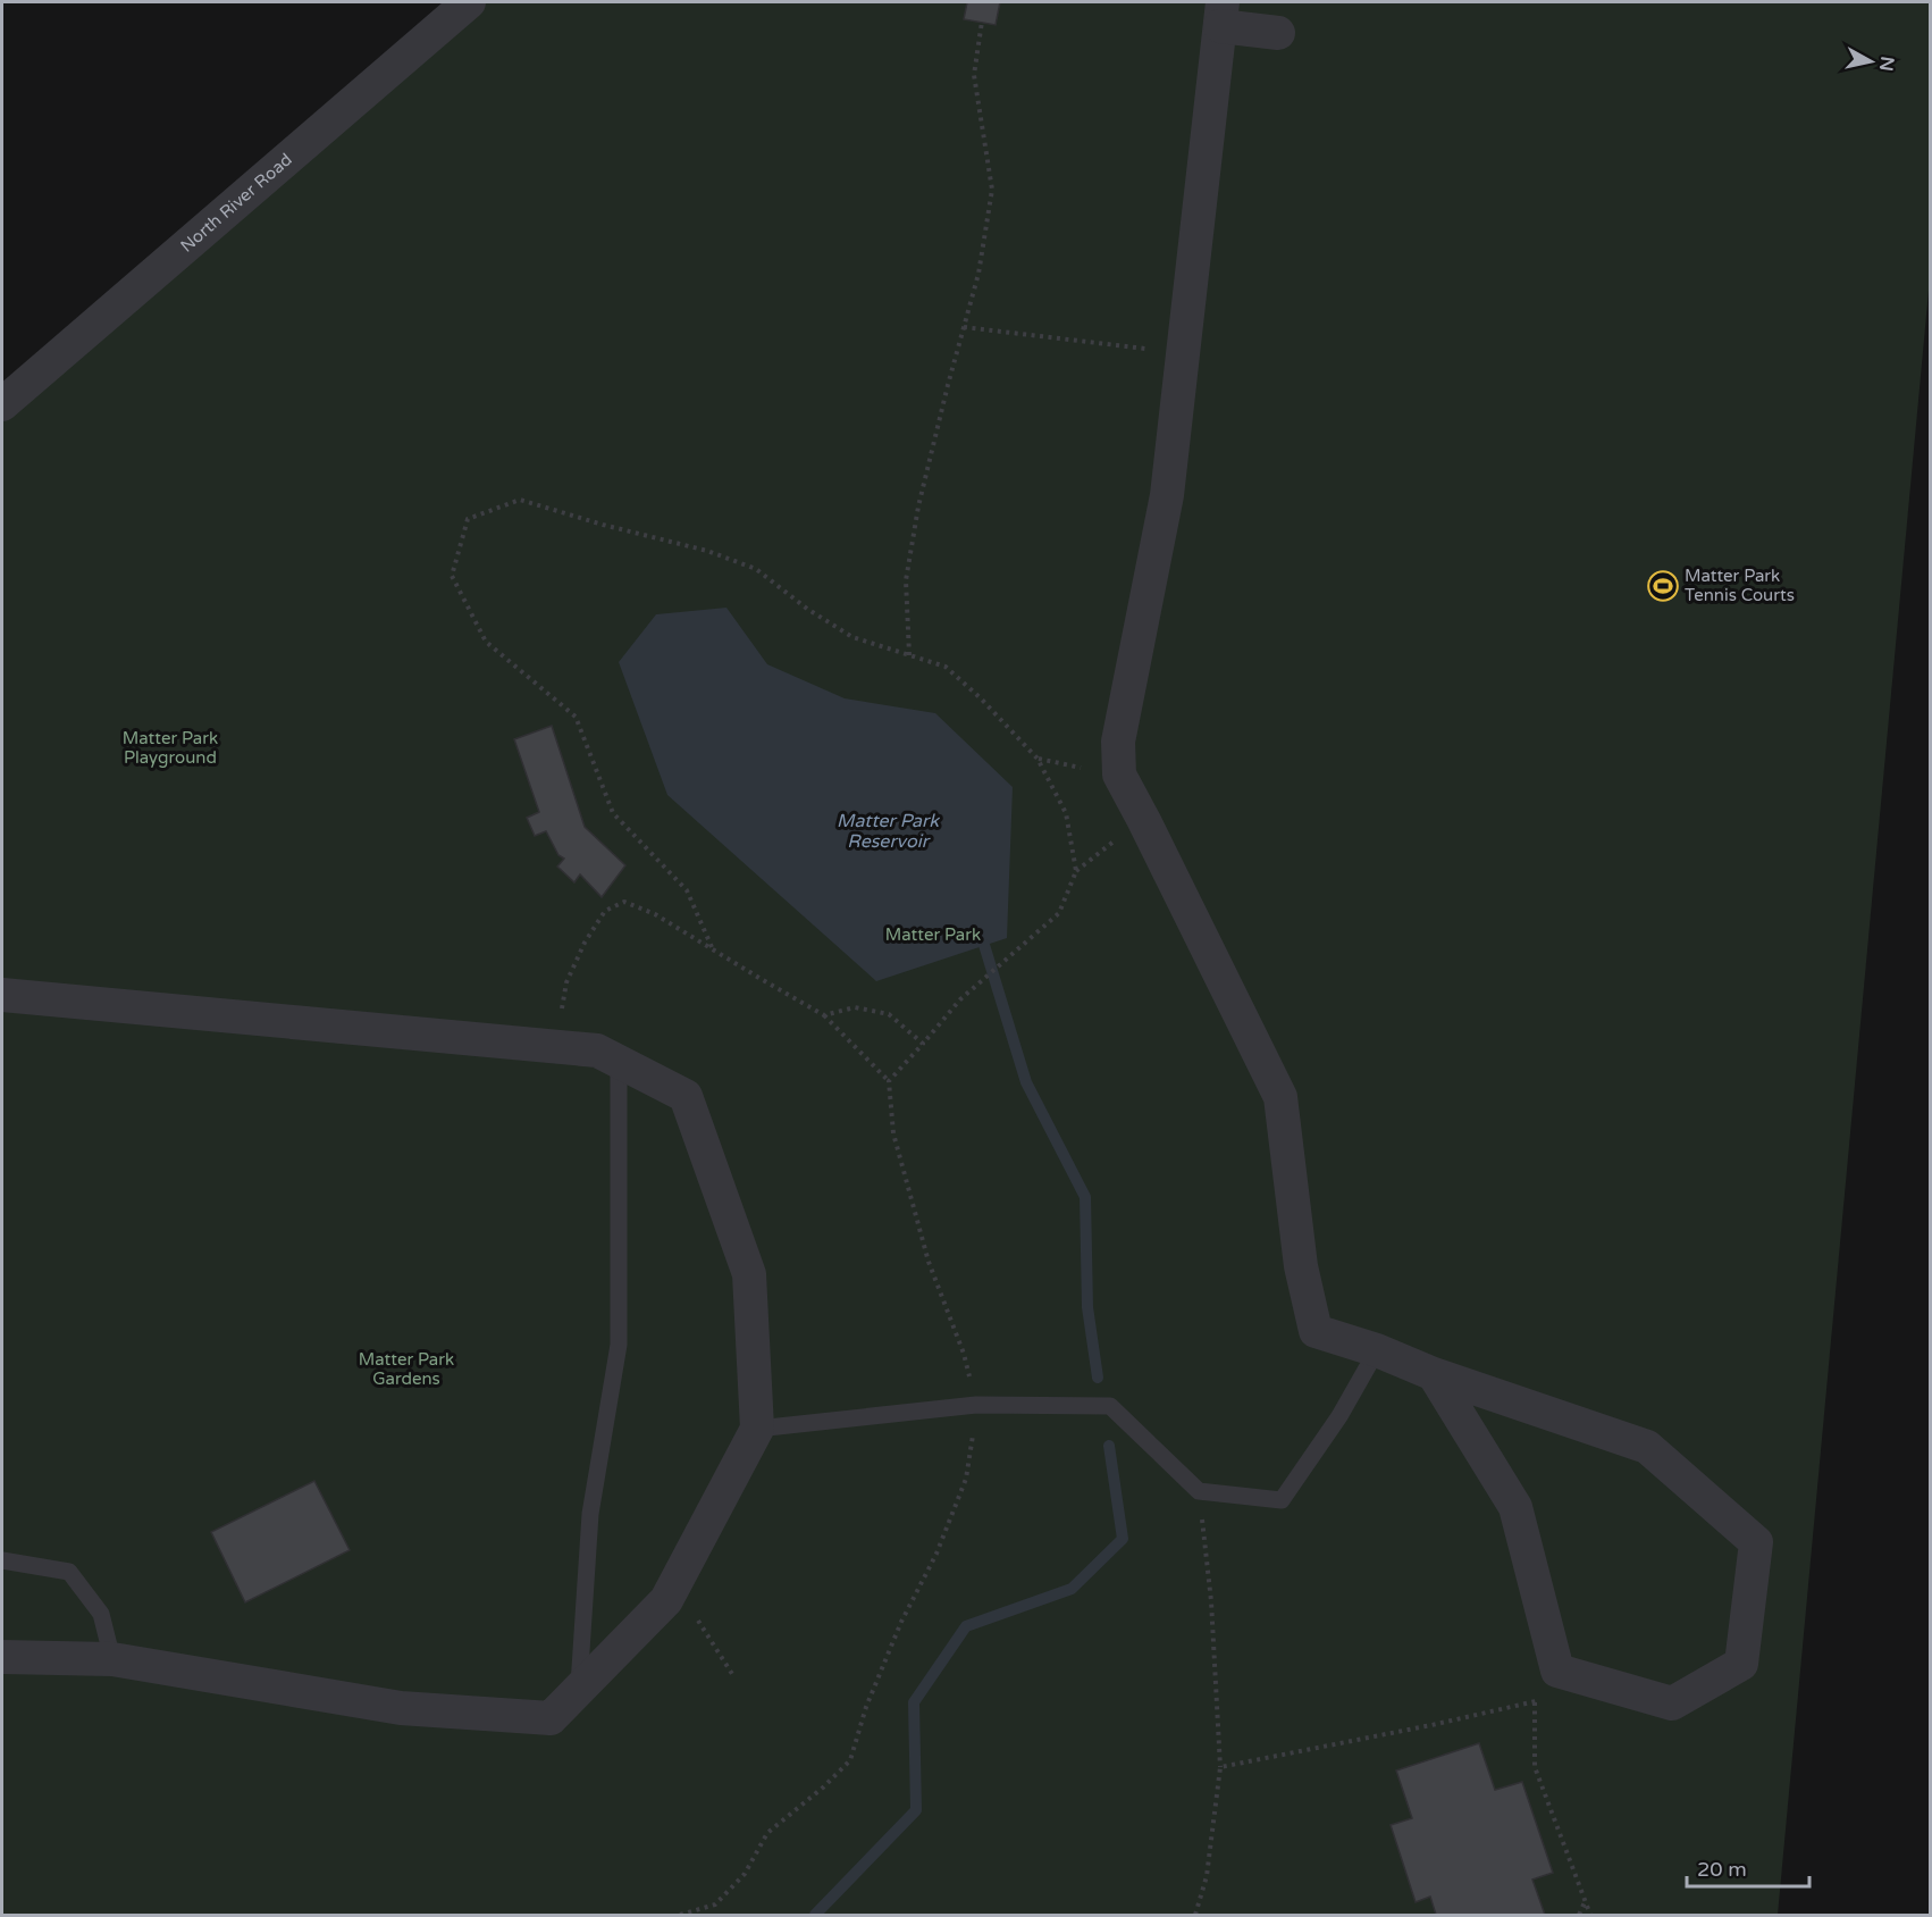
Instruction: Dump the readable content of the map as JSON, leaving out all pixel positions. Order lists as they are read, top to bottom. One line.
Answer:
{"streets":{"street":["North River Road"]},"water":["Matter Park Reservoir"],"parks":["Matter Park Playground","Matter Park","Matter Park Gardens"],"places":{"sports":["Matter Park Tennis Courts"]},"scale_bar":"20 m","north":"right"}
